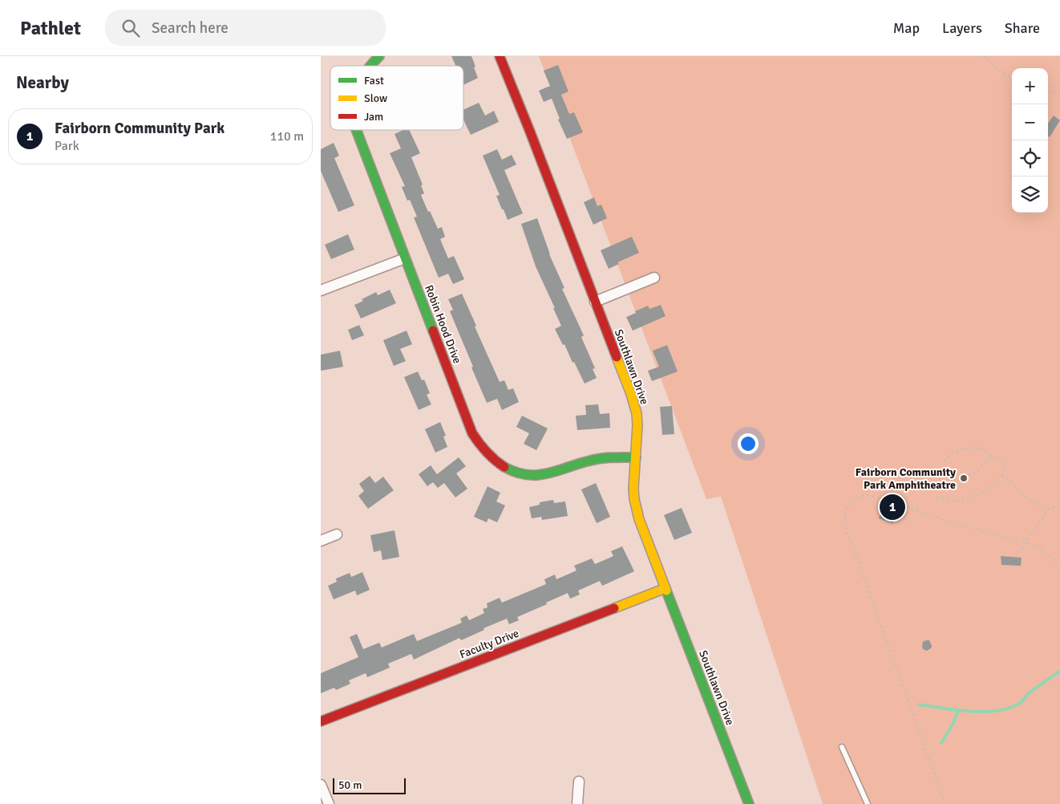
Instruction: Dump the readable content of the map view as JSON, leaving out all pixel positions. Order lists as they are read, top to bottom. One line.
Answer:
{"streets":{"street":["Robin Hood Drive","Southlawn Drive","Faculty Drive"]},"crossings":[["Robin Hood Drive","Southlawn Drive"],["Southlawn Drive","Faculty Drive"]],"places":["Fairborn Community Park Amphitheatre"],"legend":["Fast","Slow","Jam"],"scale_bar":"50 m","page":{"header":"Pathlet","search":"Search here","nav":["Map","Layers","Share"],"heading":"Nearby","map_buttons":["+","−"],"list":[{"mark":"1","name":"Fairborn Community Park","note":"Park","value":"110 m"}],"pins":"1","scale":"50 m"}}
